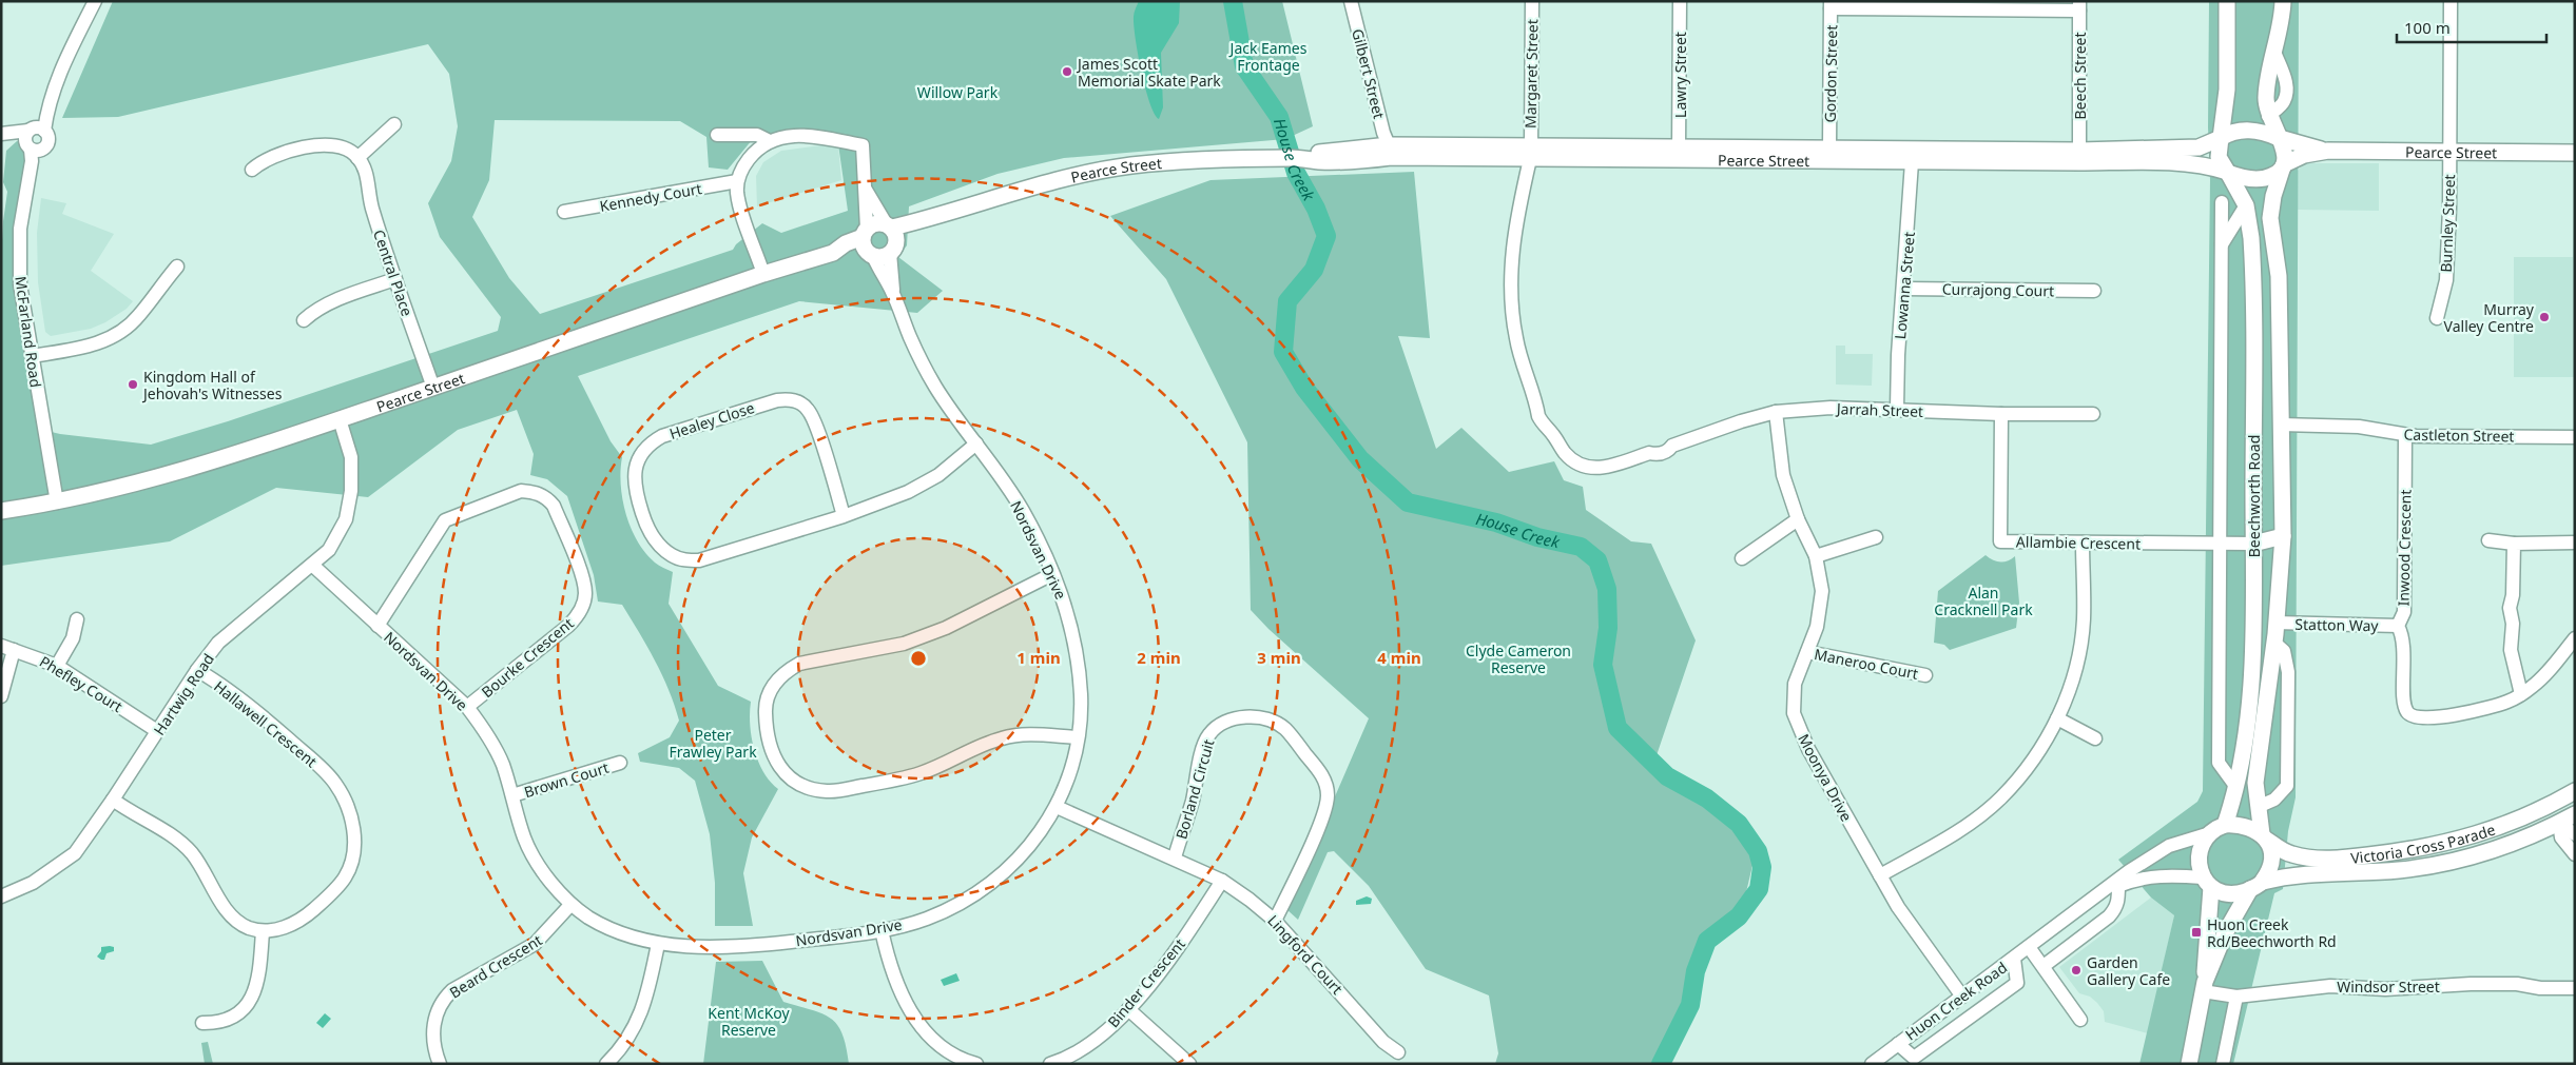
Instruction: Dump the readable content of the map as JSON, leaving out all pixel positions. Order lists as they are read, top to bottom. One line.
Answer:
{"streets":{"main road":["Pearce Street","Beechworth Road","Victoria Cross Parade"],"street":["Gilbert Street","Margaret Street","Gordon Street","Lawry Street","Beech Street","Kennedy Court","Burnley Street","Central Place","Lowanna Street","Currajong Court","McFarland Road","Jarrah Street","Healey Close","Castleton Street","Allambie Crescent","Inwood Crescent","Nordsvan Drive","Statton Way","Bourke Crescent","Maneroo Court","Phefley Court","Hartwig Road","Hallawell Crescent","Moonya Drive","Brown Court","Borland Circuit","Lingford Court","Beard Crescent","Binder Crescent","Windsor Street","Huon Creek Road"]},"crossings":[["Gilbert Street","Pearce Street"],["Margaret Street","Pearce Street"],["Margaret Street","Jarrah Street"],["Gordon Street","Pearce Street"],["Lawry Street","Pearce Street"],["Beech Street","Pearce Street"],["Pearce Street","Kennedy Court"],["Pearce Street","Burnley Street"],["Pearce Street","Central Place"],["Pearce Street","Lowanna Street"],["Pearce Street","McFarland Road"],["Pearce Street","Jarrah Street"],["Pearce Street","Beechworth Road"],["Pearce Street","Nordsvan Drive"],["Pearce Street","Hartwig Road"],["Lowanna Street","Currajong Court"],["Lowanna Street","Jarrah Street"],["Jarrah Street","Allambie Crescent"],["Jarrah Street","Moonya Drive"],["Healey Close","Nordsvan Drive"],["Castleton Street","Beechworth Road"],["Castleton Street","Inwood Crescent"],["Beechworth Road","Allambie Crescent"],["Beechworth Road","Statton Way"],["Beechworth Road","Victoria Cross Parade"],["Beechworth Road","Huon Creek Road"],["Inwood Crescent","Statton Way"],["Nordsvan Drive","Bourke Crescent"],["Nordsvan Drive","Hartwig Road"],["Nordsvan Drive","Brown Court"],["Nordsvan Drive","Lingford Court"],["Nordsvan Drive","Beard Crescent"],["Maneroo Court","Moonya Drive"],["Phefley Court","Hartwig Road"],["Hartwig Road","Hallawell Crescent"],["Moonya Drive","Huon Creek Road"],["Borland Circuit","Lingford Court"],["Victoria Cross Parade","Huon Creek Road"],["Lingford Court","Binder Crescent"]],"water":["House Creek"],"parks":["Jack Eames Frontage","Willow Park","Alan Cracknell Park","Clyde Cameron Reserve","Peter Frawley Park","Kent McKoy Reserve"],"places":{"other":["James Scott Memorial Skate Park","Murray Valley Centre","Kingdom Hall of Jehovah's Witnesses","Garden Gallery Cafe"],"transit":["Huon Creek Rd/Beechworth Rd"]},"scale_bar":"100 m","rings":["1 min","2 min","3 min","4 min"]}
